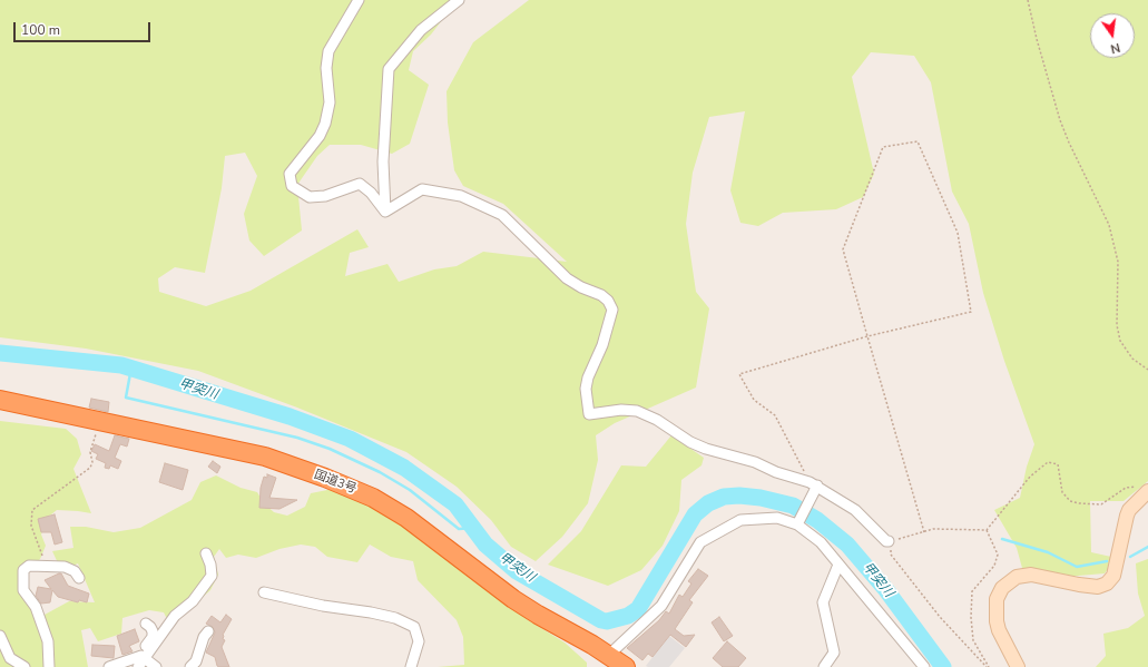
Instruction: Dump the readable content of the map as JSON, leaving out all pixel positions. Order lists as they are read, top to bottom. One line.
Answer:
{"streets":{"highway":["国道3号"]},"water":["甲突川"],"scale_bar":"100 m","north":"bottom"}
